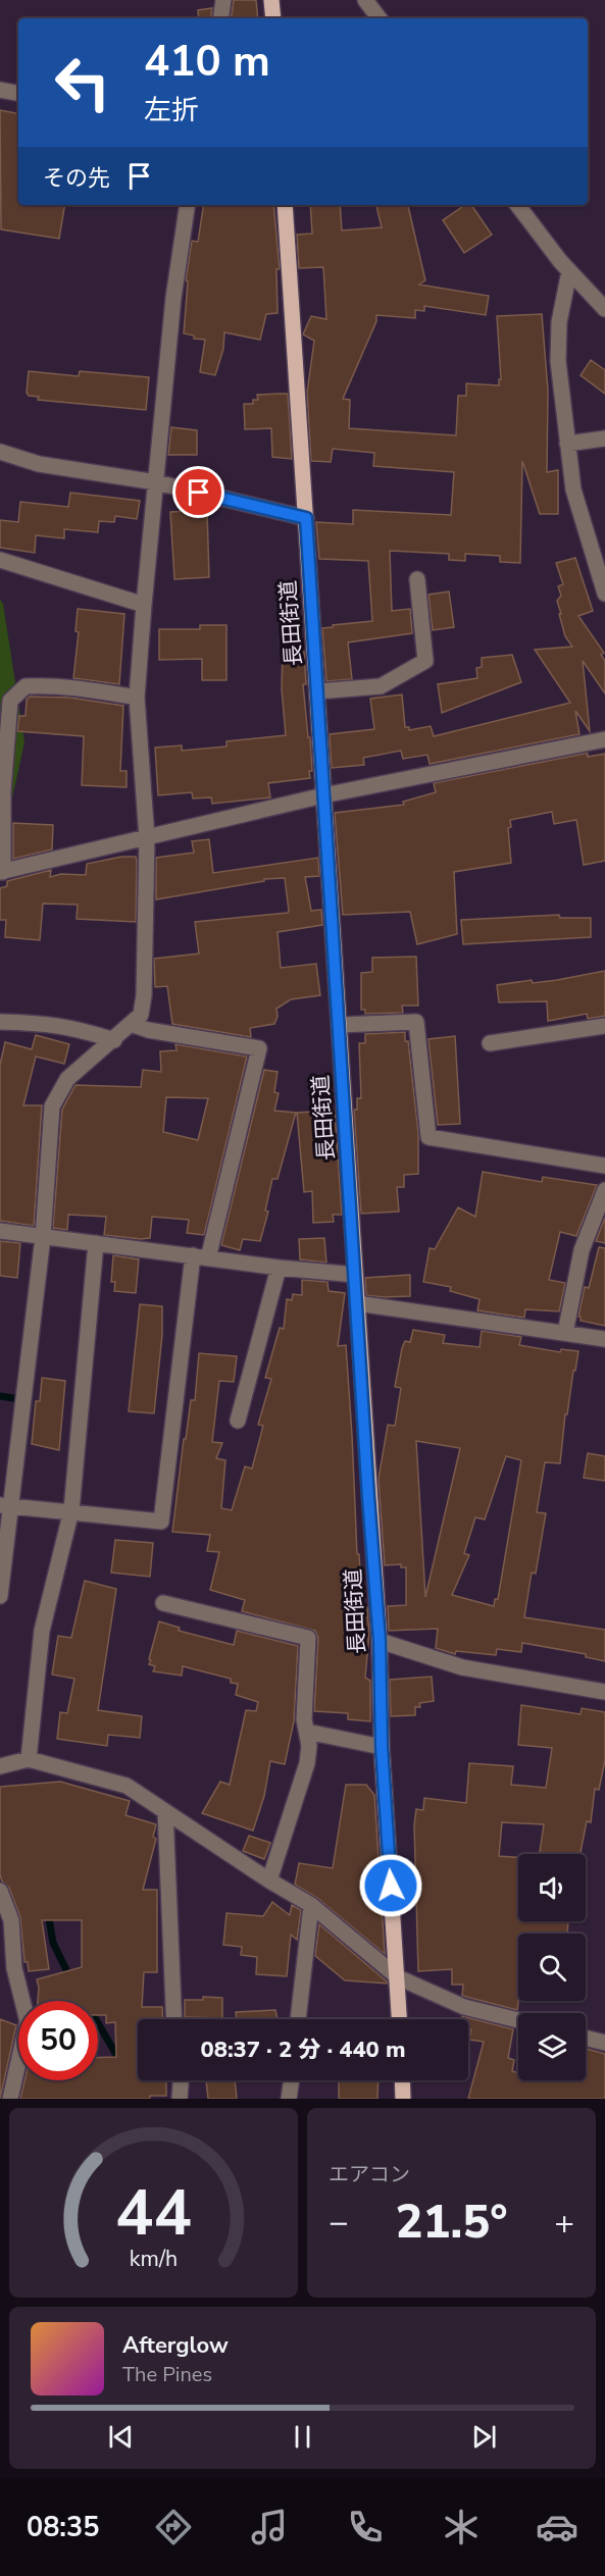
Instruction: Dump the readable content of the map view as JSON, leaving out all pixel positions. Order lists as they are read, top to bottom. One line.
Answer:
{"streets":{"main road":["長田街道"]},"page":{"turn":["410 m","左折"],"then":"その先","limit":"50","trip":"08:37 · 2 分 · 440 m","tile":"エアコン","heat":["−","21.5°","+"],"song":["Afterglow","The Pines"],"tabs":"08:35","gauge":["44","km/h"]}}
